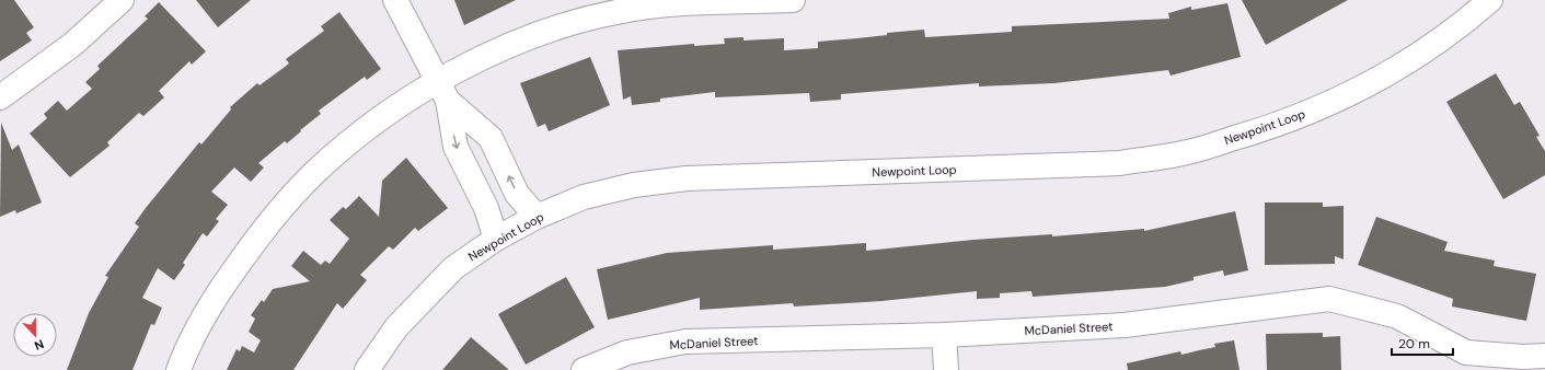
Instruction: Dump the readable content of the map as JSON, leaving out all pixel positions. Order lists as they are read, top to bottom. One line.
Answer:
{"streets":{"street":["Newpoint Loop","McDaniel Street"]},"scale_bar":"20 m","north":"bottom"}
